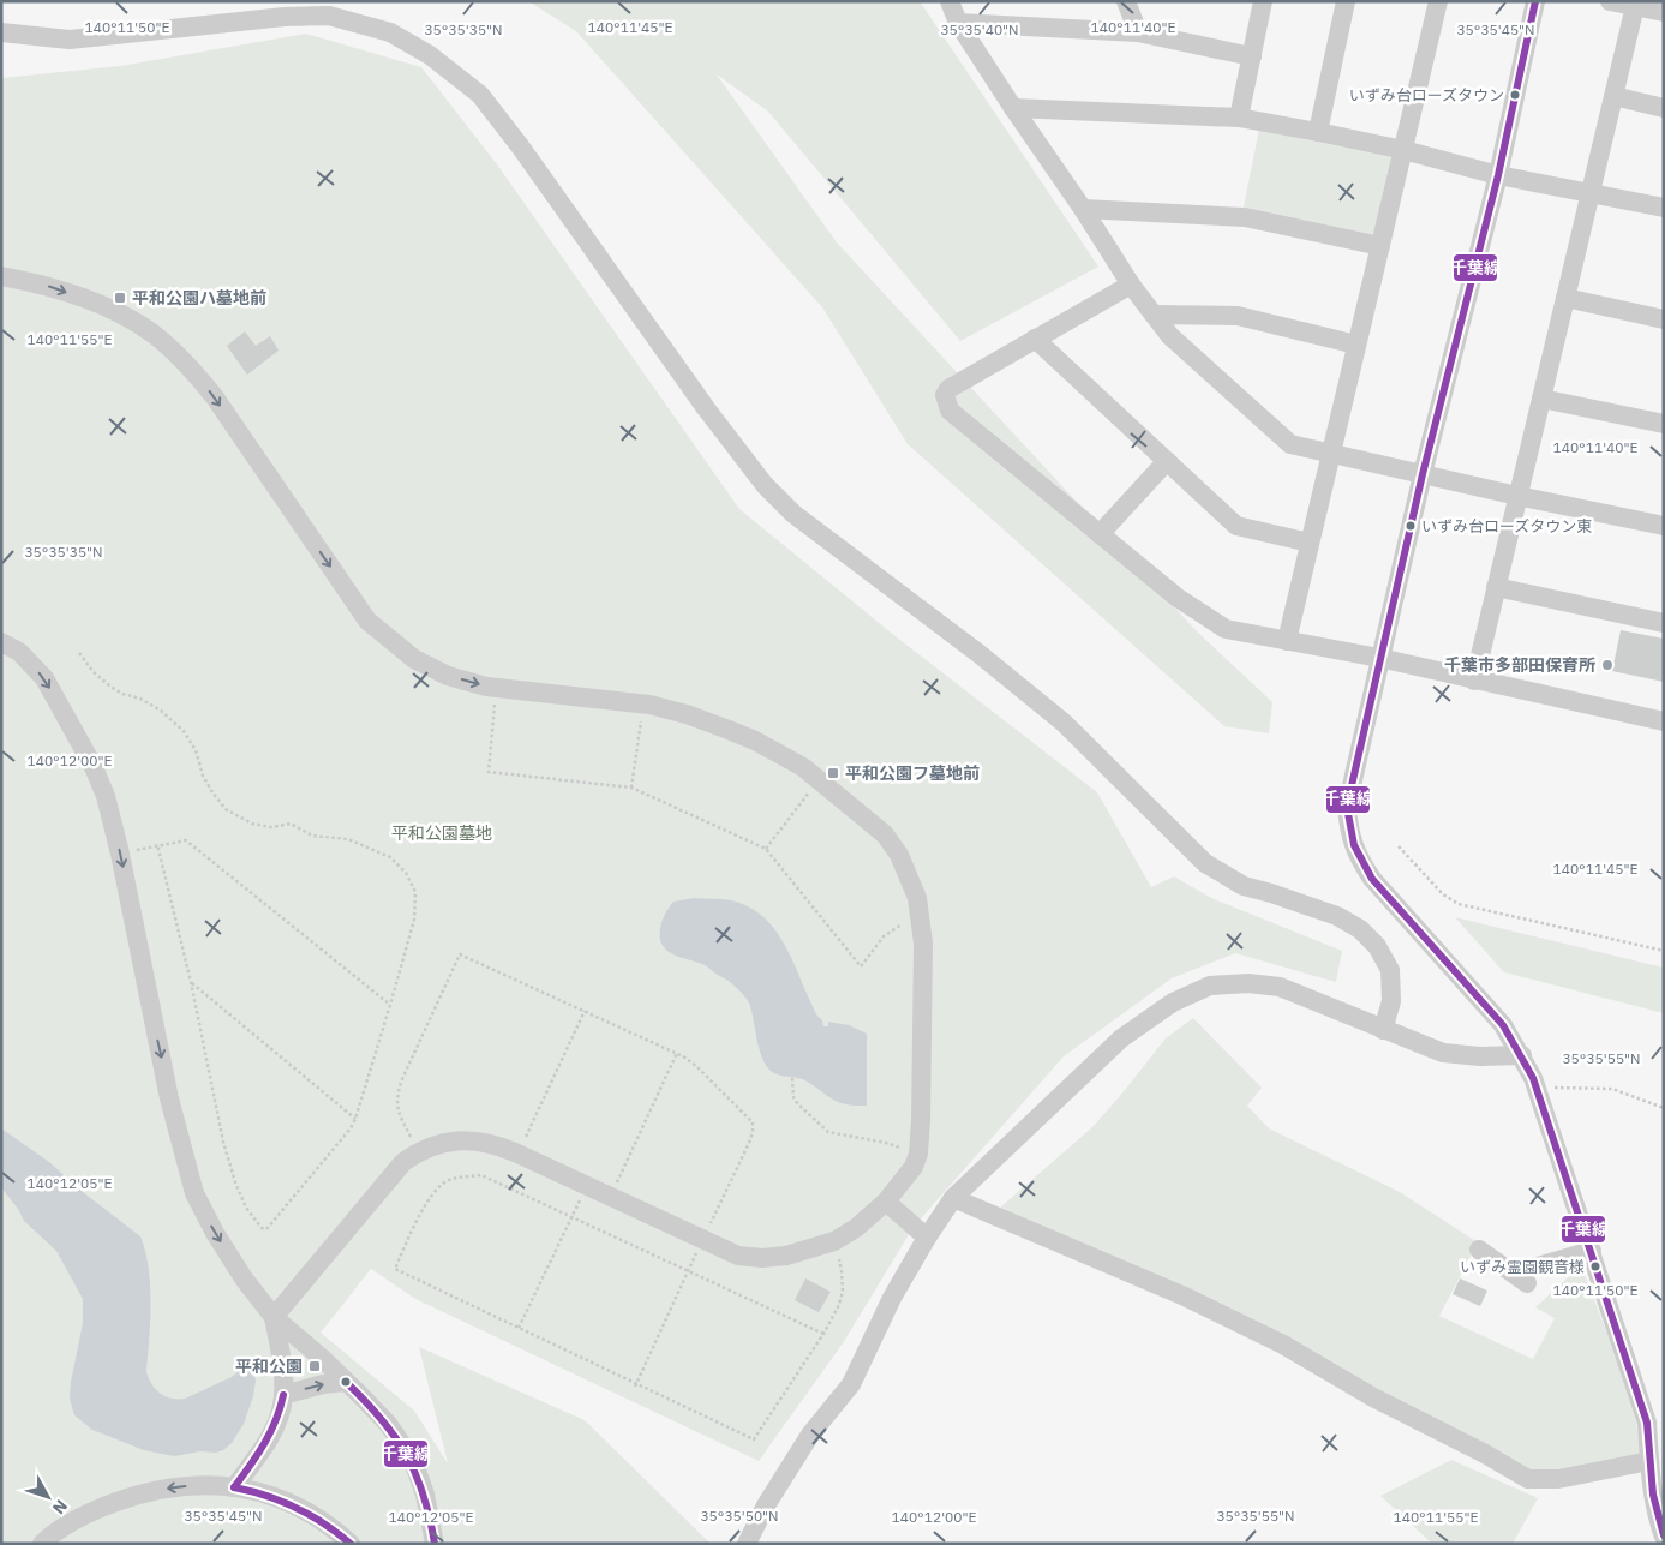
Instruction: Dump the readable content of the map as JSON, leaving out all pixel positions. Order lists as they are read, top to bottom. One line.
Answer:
{"parks":["平和公園墓地"],"places":{"other":["いずみ台ローズタウン","いずみ台ローズタウン東","千葉市多部田保育所","いずみ霊園観音様"],"transit":["平和公園ハ墓地前","平和公園フ墓地前","平和公園"]},"lines":["transit line 千葉線"],"north":"bottom right","coordinates":["140°11'50\"E","140°11'45\"E","140°11'40\"E","35°35'35\"N","35°35'40\"N","35°35'45\"N","140°11'55\"E","140°12'00\"E","35°35'55\"N","140°12'05\"E","35°35'50\"N"]}
